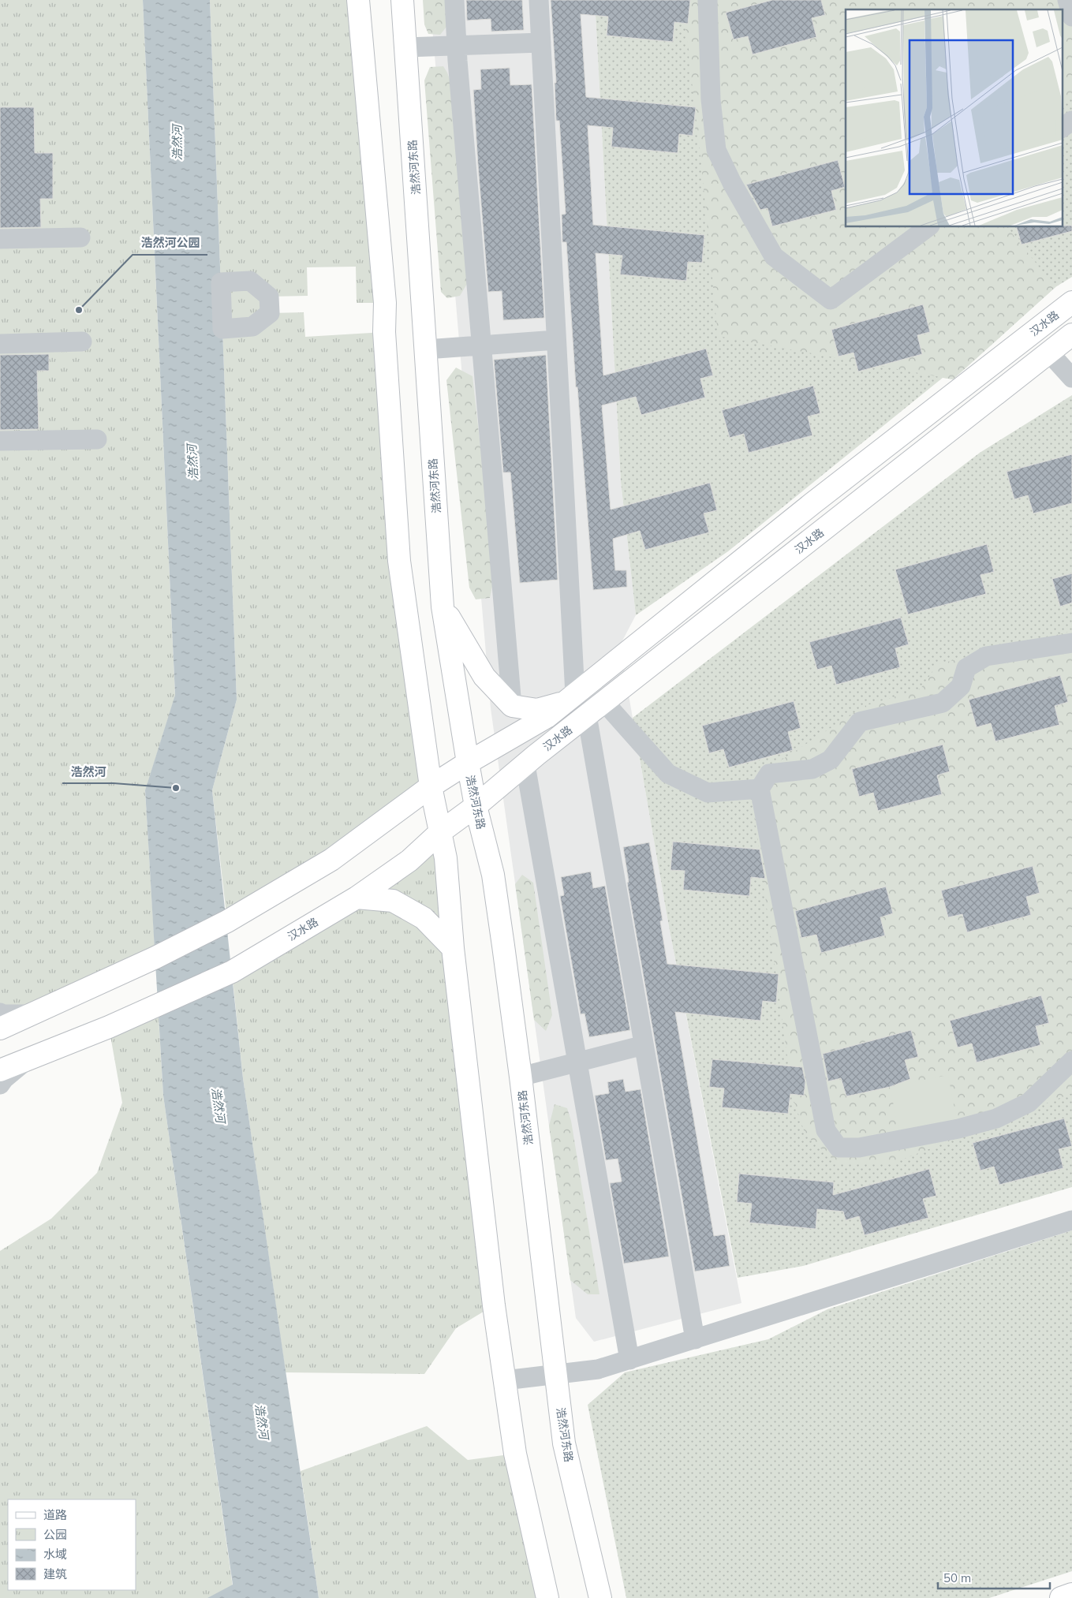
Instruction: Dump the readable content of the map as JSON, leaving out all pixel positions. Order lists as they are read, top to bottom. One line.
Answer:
{"streets":{"main road":["浩然河东路","汉水路"]},"crossings":[["浩然河东路","汉水路"]],"water":["浩然河"],"places":["浩然河公园","浩然河"],"legend":["道路","公园","水域","建筑"],"scale_bar":"50 m"}
